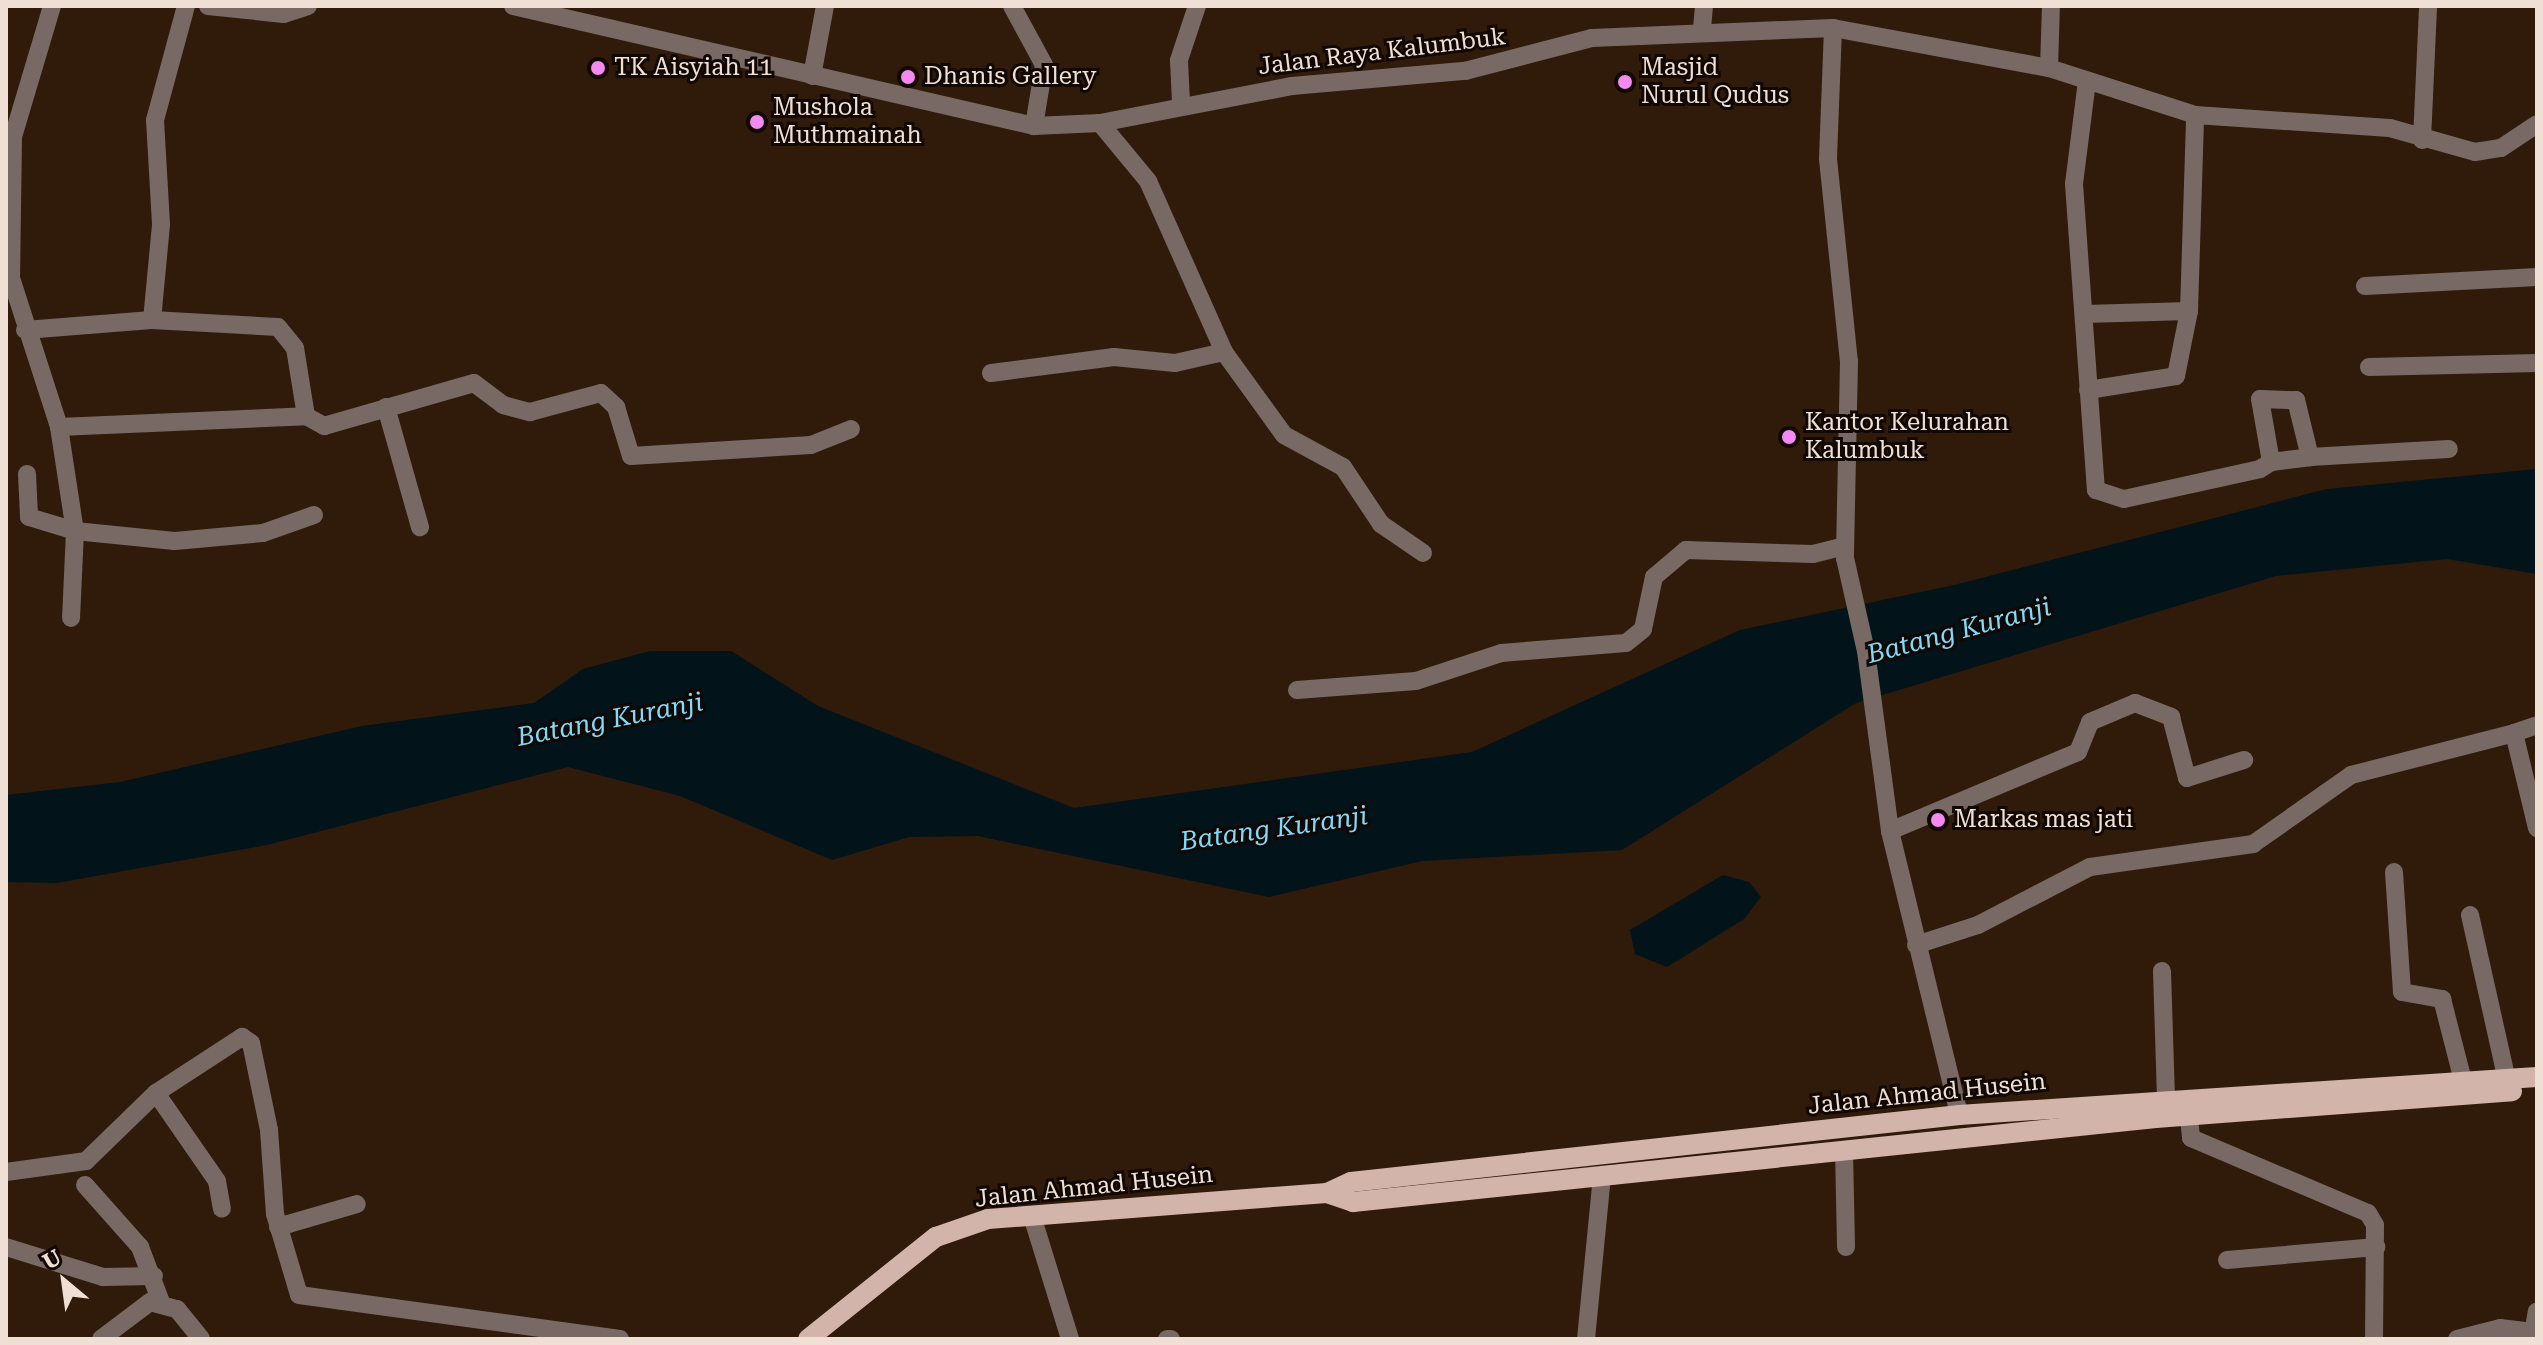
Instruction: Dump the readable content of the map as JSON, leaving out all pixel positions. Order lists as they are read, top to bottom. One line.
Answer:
{"streets":{"main road":["Jalan Ahmad Husein"],"street":["Jalan Raya Kalumbuk"]},"water":["Batang Kuranji"],"places":["TK Aisyiah 11","Dhanis Gallery","Masjid Nurul Qudus","Mushola Muthmainah","Kantor Kelurahan Kalumbuk","Markas mas jati"],"north":"top left"}
